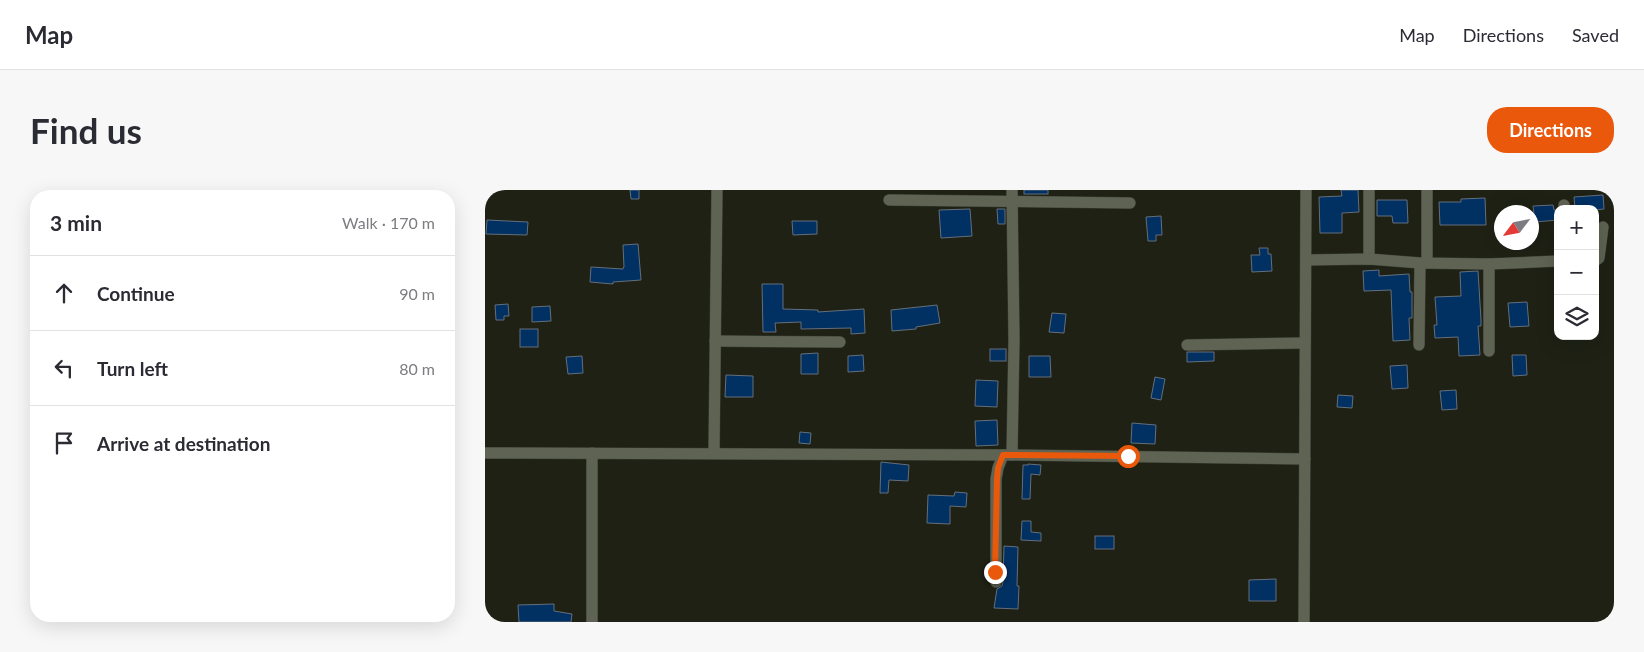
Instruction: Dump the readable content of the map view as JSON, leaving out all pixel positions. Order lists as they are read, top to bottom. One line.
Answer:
{"north":"bottom left","page":{"header":"Map","nav":["Map","Directions","Saved"],"buttons":"Directions","title":"Find us","heading":["3 min","Walk · 170 m"],"map_buttons":["+","−"],"list":[["Continue","90 m"],["Turn left","80 m"],"Arrive at destination"]}}
